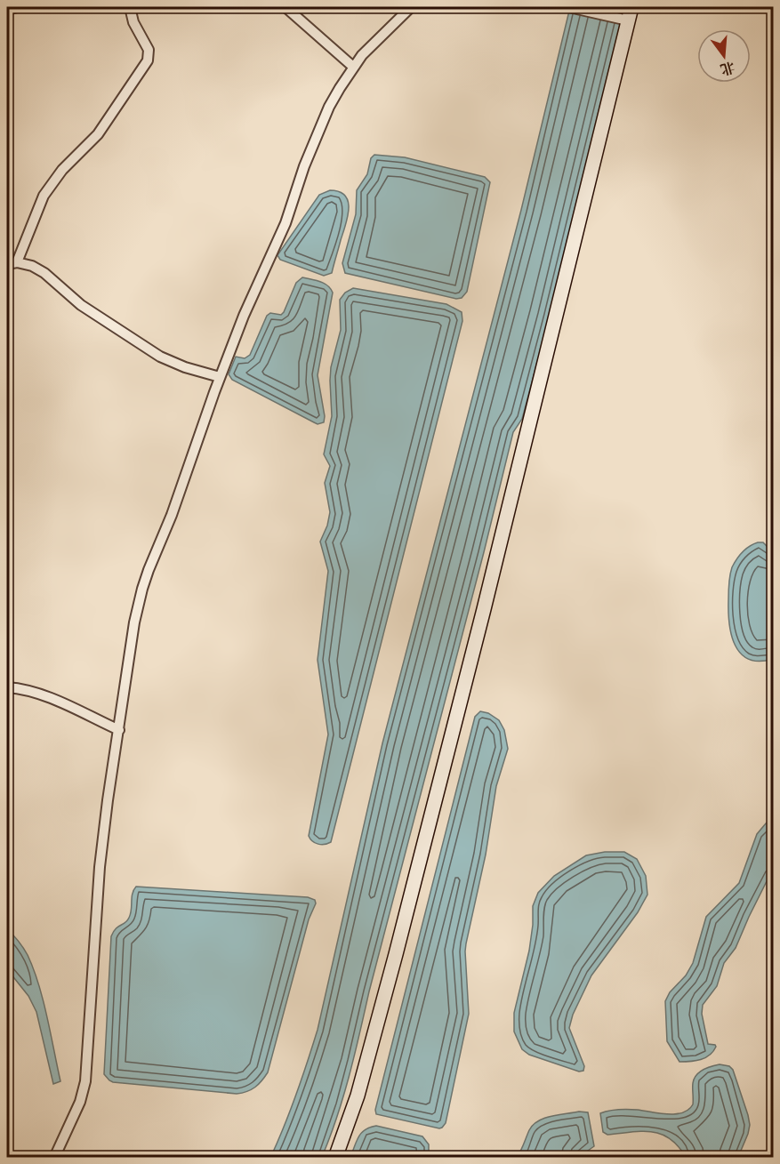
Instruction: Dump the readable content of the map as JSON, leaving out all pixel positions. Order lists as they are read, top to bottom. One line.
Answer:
{"north":"bottom"}
